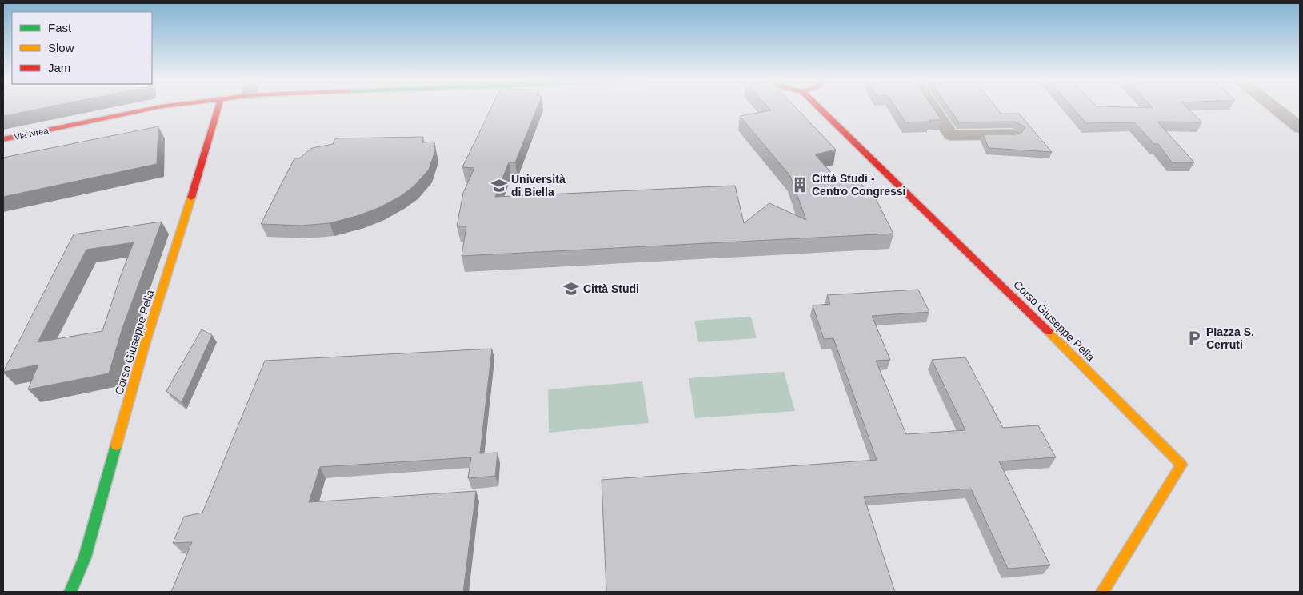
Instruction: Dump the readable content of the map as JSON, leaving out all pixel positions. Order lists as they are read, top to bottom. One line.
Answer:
{"streets":{"street":["Via Ivrea","Corso Giuseppe Pella"]},"places":{"building":["Città Studi - Centro Congressi"],"school or university":["Università di Biella","Città Studi"],"parking":["PIazza S. Cerruti"]},"legend":["Fast","Slow","Jam"]}
